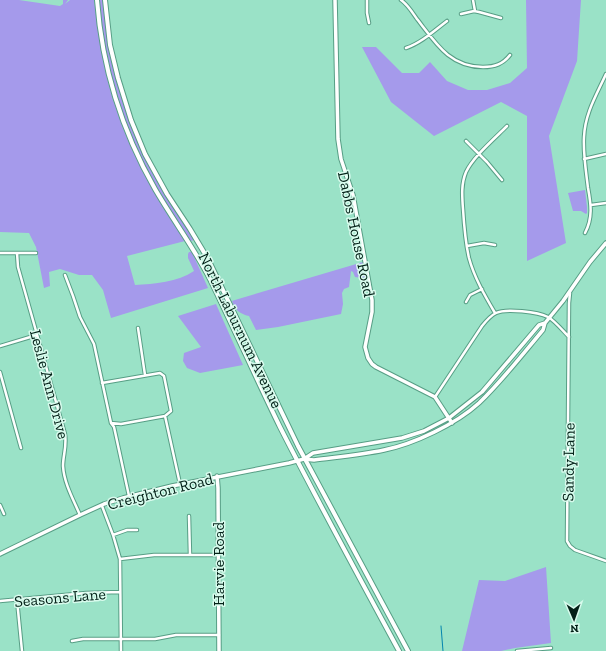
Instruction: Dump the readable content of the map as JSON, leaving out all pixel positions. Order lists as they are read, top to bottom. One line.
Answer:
{"streets":{"main road":["Dabbs House Road","North Laburnum Avenue","Creighton Road","Harvie Road"],"street":["Leslie Ann Drive","Sandy Lane","Seasons Lane"]},"crossings":[["Dabbs House Road","Creighton Road"],["North Laburnum Avenue","Creighton Road"],["Leslie Ann Drive","Creighton Road"],["Sandy Lane","Creighton Road"],["Creighton Road","Harvie Road"]],"north":"bottom"}
